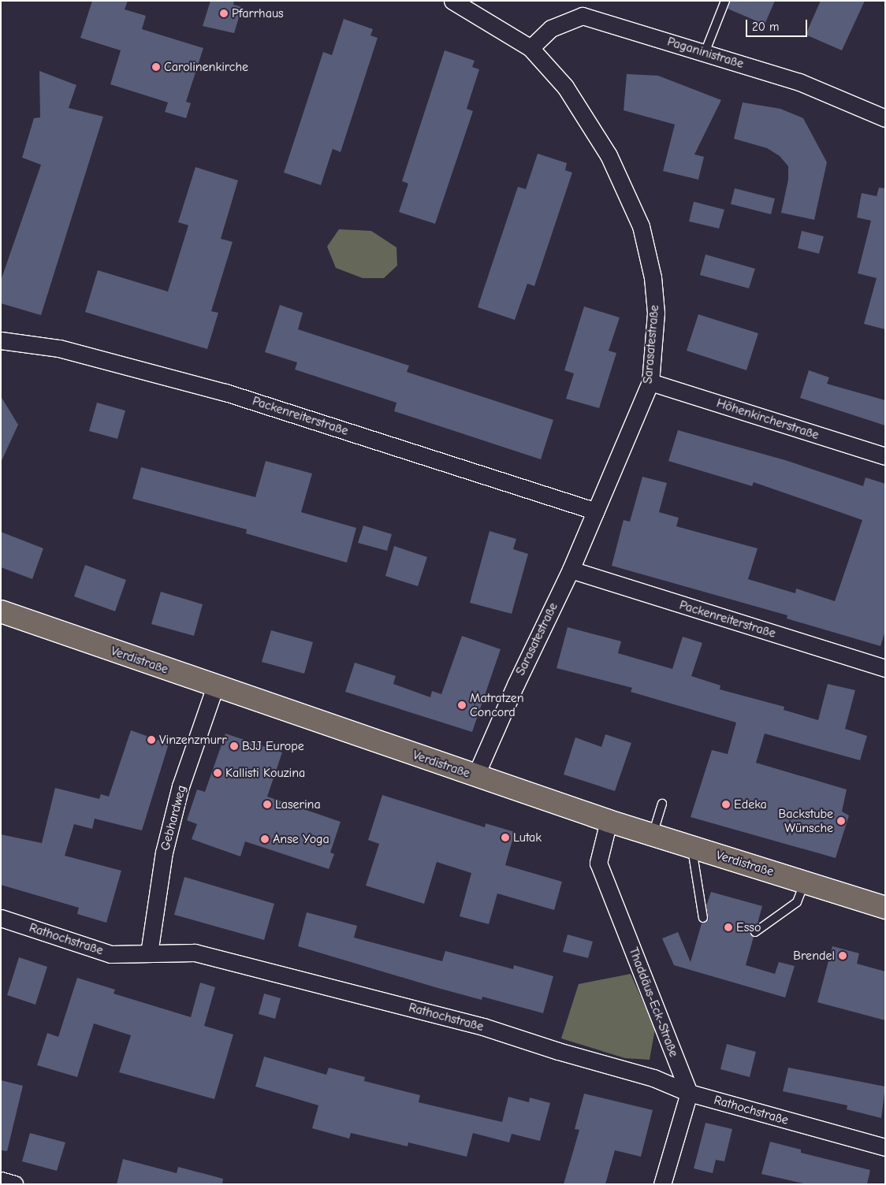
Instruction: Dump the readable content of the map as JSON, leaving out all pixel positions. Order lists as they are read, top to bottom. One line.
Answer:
{"streets":{"main road":["Verdistraße"],"street":["Paganinistraße","Sarasatestraße","Packenreiterstraße","Höhenkircherstraße","Gebhardweg","Rathochstraße","Thaddäus-Eck-Straße"]},"crossings":[["Paganinistraße","Sarasatestraße"],["Sarasatestraße","Packenreiterstraße"],["Sarasatestraße","Höhenkircherstraße"],["Sarasatestraße","Verdistraße"],["Verdistraße","Gebhardweg"],["Verdistraße","Thaddäus-Eck-Straße"],["Gebhardweg","Rathochstraße"],["Rathochstraße","Thaddäus-Eck-Straße"]],"places":["Pfarrhaus","Carolinenkirche","Matratzen Concord","Vinzenzmurr","BJJ Europe","Kallisti Kouzina","Laserina","Edeka","Backstube Wünsche","Lutak","Anse Yoga","Esso","Brendel"],"scale_bar":"20 m"}
